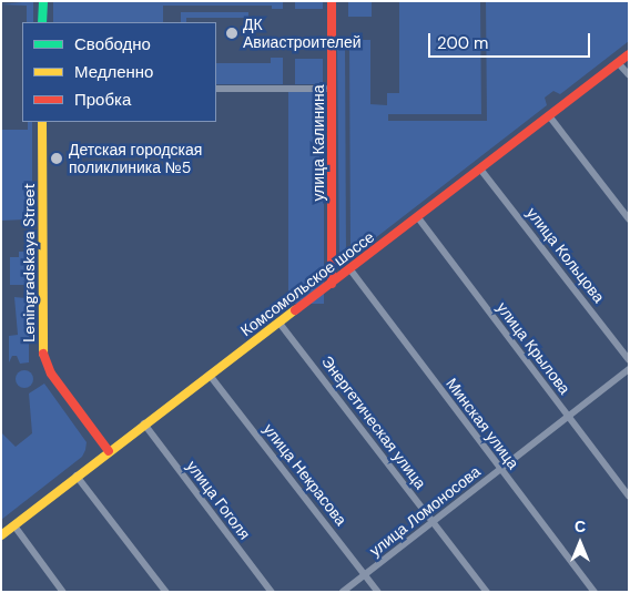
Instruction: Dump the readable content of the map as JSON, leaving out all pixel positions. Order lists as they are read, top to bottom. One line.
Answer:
{"streets":{"main road":["улица Калинина","Leningradskaya Street","Комсомольское шоссе"],"street":["улица Кольцова","улица Крылова","Энергетическая улица","Минская улица","улица Некрасова","улица Гоголя","улица Ломоносова"]},"crossings":[["улица Калинина","Комсомольское шоссе"],["улица Кольцова","Комсомольское шоссе"],["Leningradskaya Street","Комсомольское шоссе"],["Комсомольское шоссе","улица Крылова"],["Комсомольское шоссе","Энергетическая улица"],["Комсомольское шоссе","Минская улица"],["Комсомольское шоссе","улица Некрасова"],["Комсомольское шоссе","улица Гоголя"],["улица Крылова","улица Ломоносова"],["Энергетическая улица","улица Ломоносова"],["Минская улица","улица Ломоносова"],["улица Некрасова","улица Ломоносова"]],"places":["ДК Авиастроителей","Детская городская поликлиника №5"],"legend":["Свободно","Медленно","Пробка"],"scale_bar":"200 m","north":"top"}
